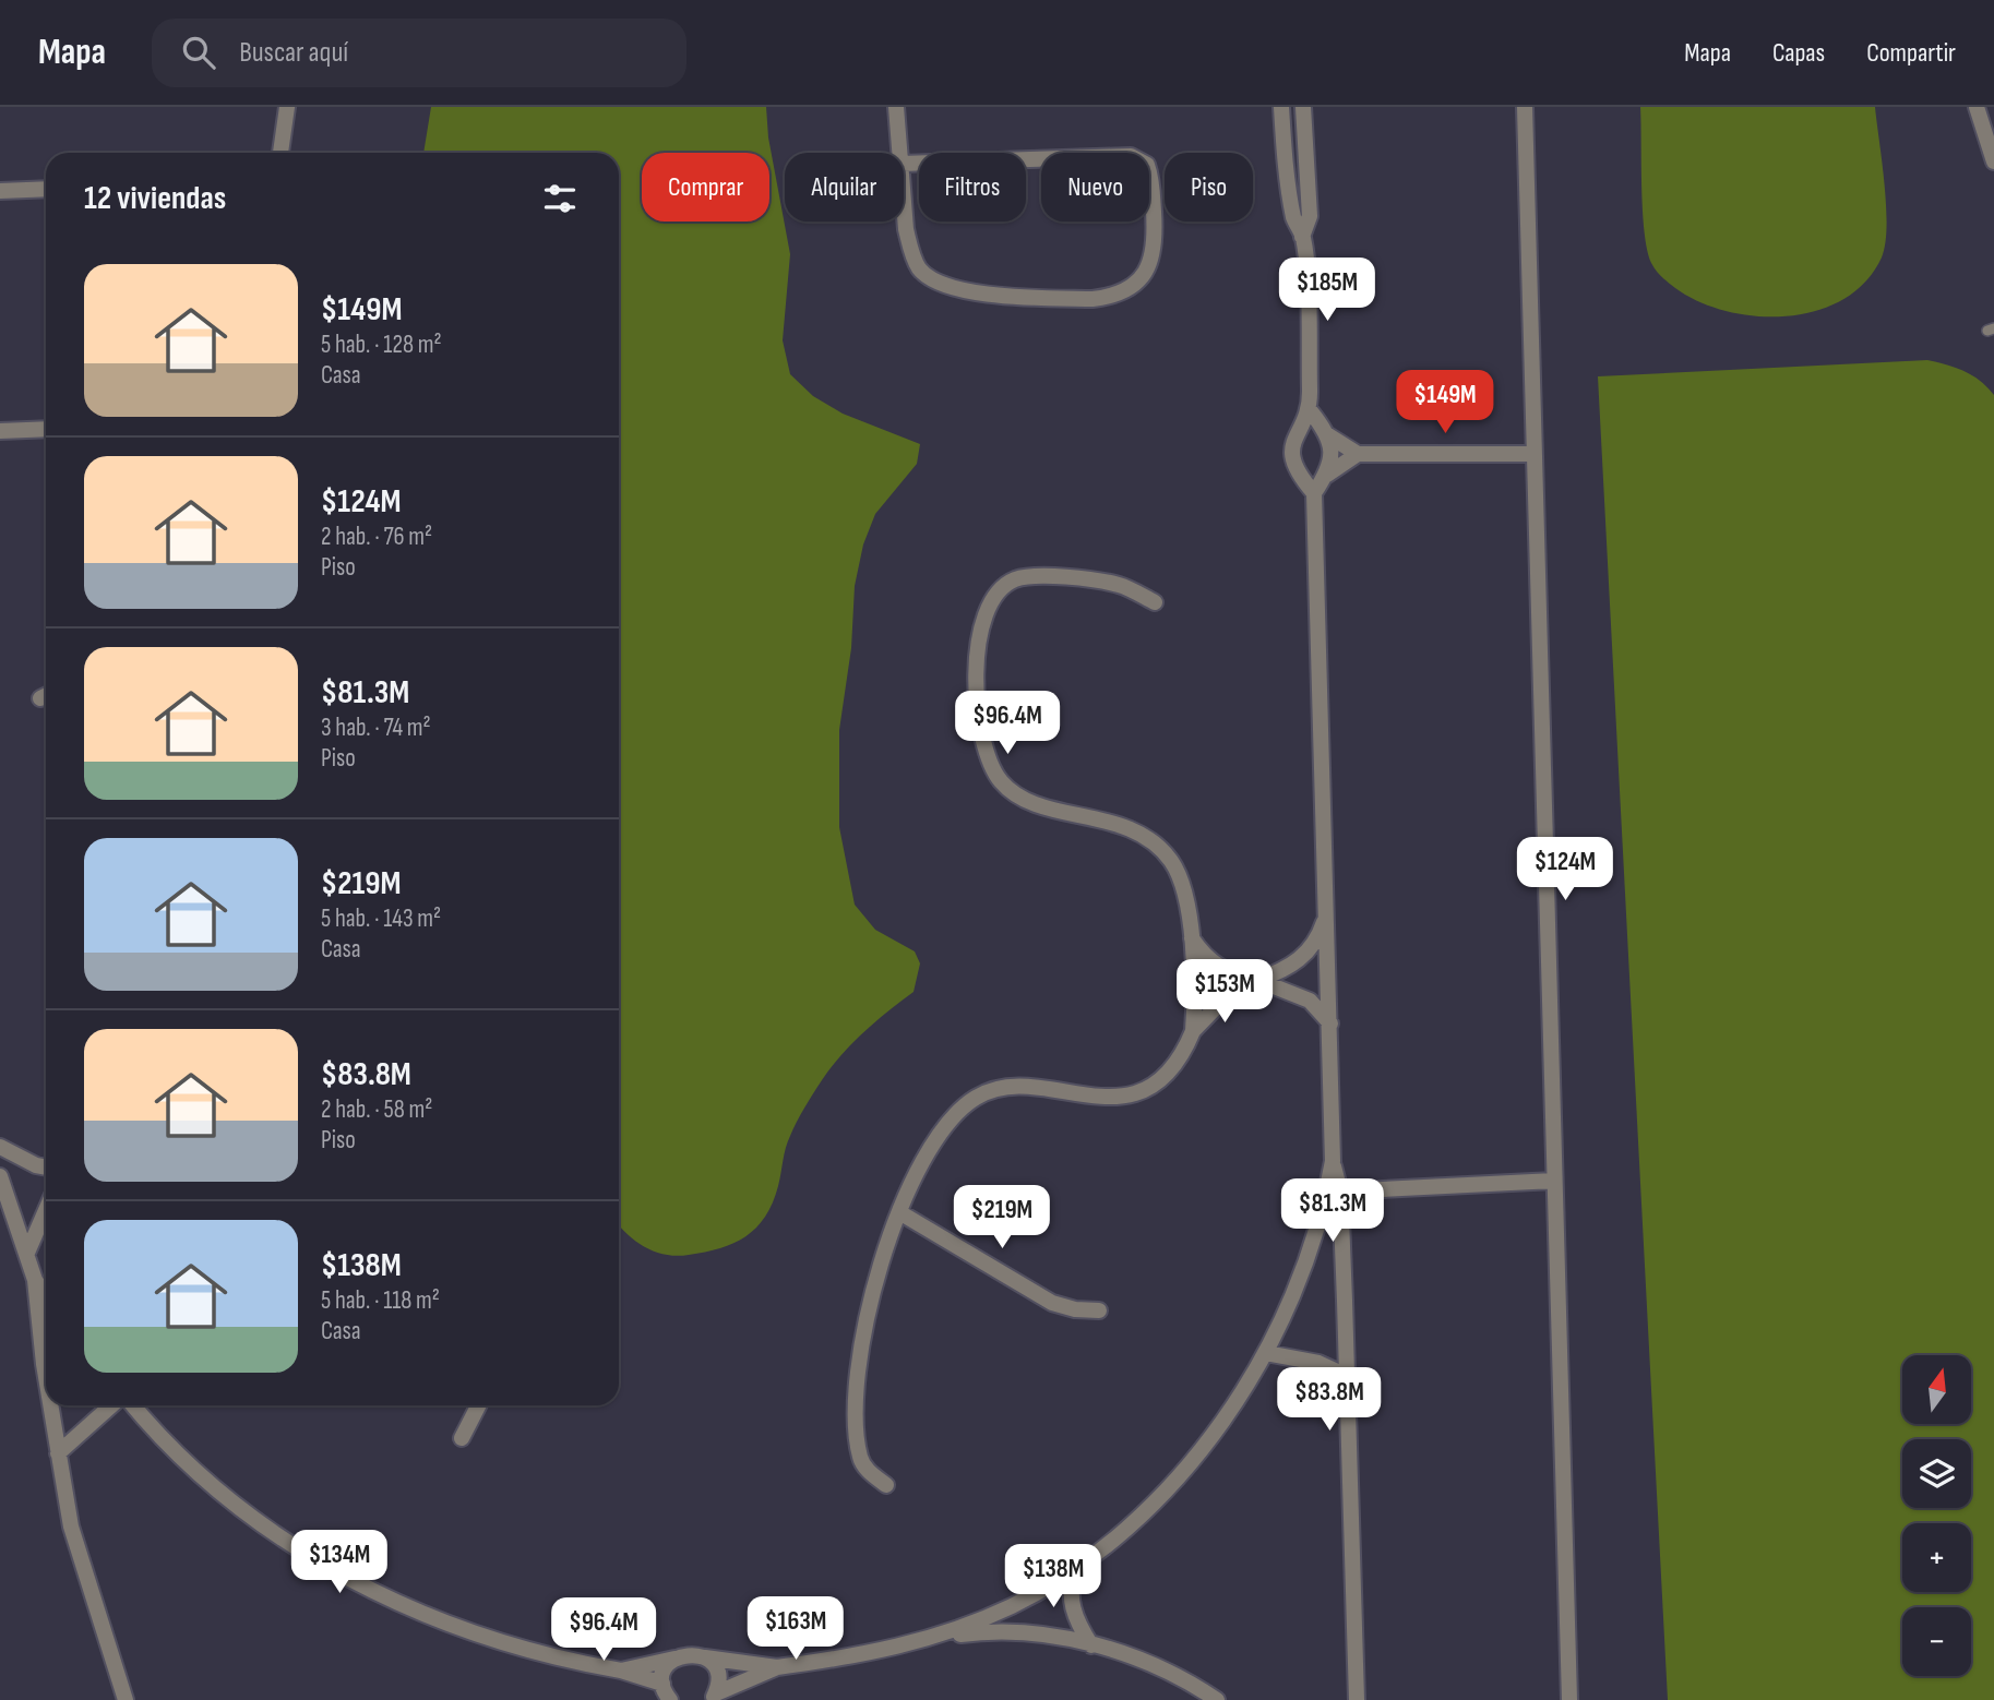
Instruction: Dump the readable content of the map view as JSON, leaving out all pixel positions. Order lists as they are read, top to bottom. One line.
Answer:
{"north":"top","page":{"header":"Mapa","search":"Buscar aquí","nav":["Mapa","Capas","Compartir"],"chip":["Comprar","Alquilar","Filtros","Nuevo","Piso"],"heading":"12 viviendas","list":[{"name":"$149M","note":"5 hab. · 128 m² · Casa"},{"name":"$124M","note":"2 hab. · 76 m² · Piso"},{"name":"$81.3M","note":"3 hab. · 74 m² · Piso"},{"name":"$219M","note":"5 hab. · 143 m² · Casa"},{"name":"$83.8M","note":"2 hab. · 58 m² · Piso"},{"name":"$138M","note":"5 hab. · 118 m² · Casa"}],"price":["$185M","$149M","$96.4M","$124M","$153M","$81.3M","$219M","$83.8M","$134M","$138M","$163M","$96.4M"],"map_buttons":["+","−"]}}
